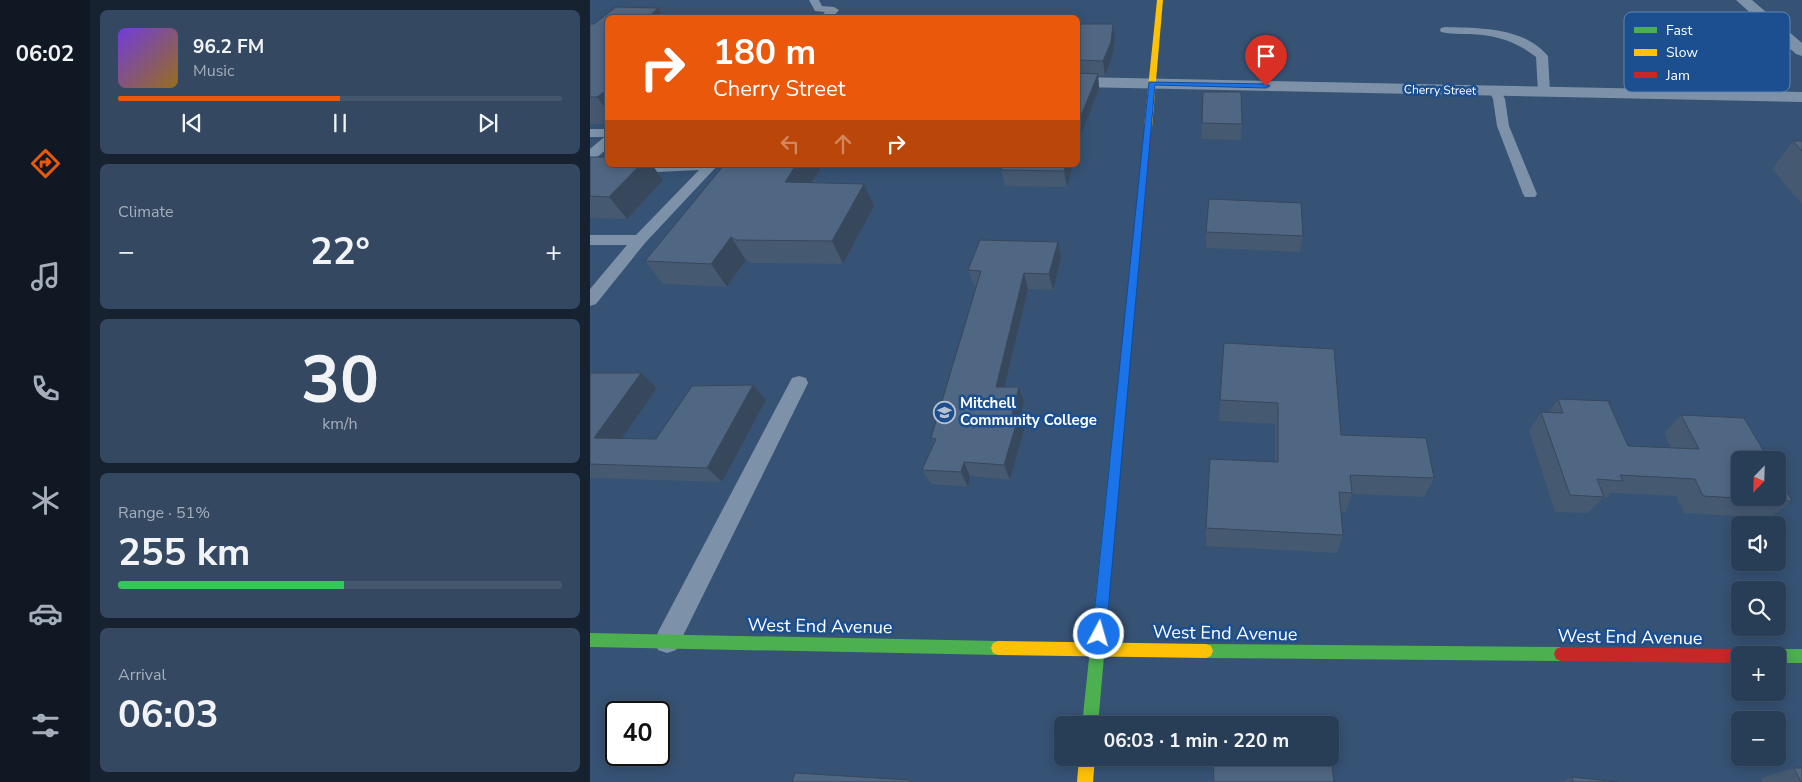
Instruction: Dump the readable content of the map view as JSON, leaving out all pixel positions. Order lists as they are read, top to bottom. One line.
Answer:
{"streets":{"street":["Cherry Street","West End Avenue"]},"places":{"school or university":["Mitchell Community College"]},"legend":["Fast","Slow","Jam"],"north":"bottom left","page":{"tabs":"06:02","turn":["180 m","Cherry Street"],"song":["96.2 FM","Music"],"tile":["Climate",["30","km/h"],["Range · 51%","255 km"],["Arrival","06:03"]],"heat":["−","22°","+"],"map_buttons":["+","−"],"limit":"40","trip":"06:03 · 1 min · 220 m"}}
